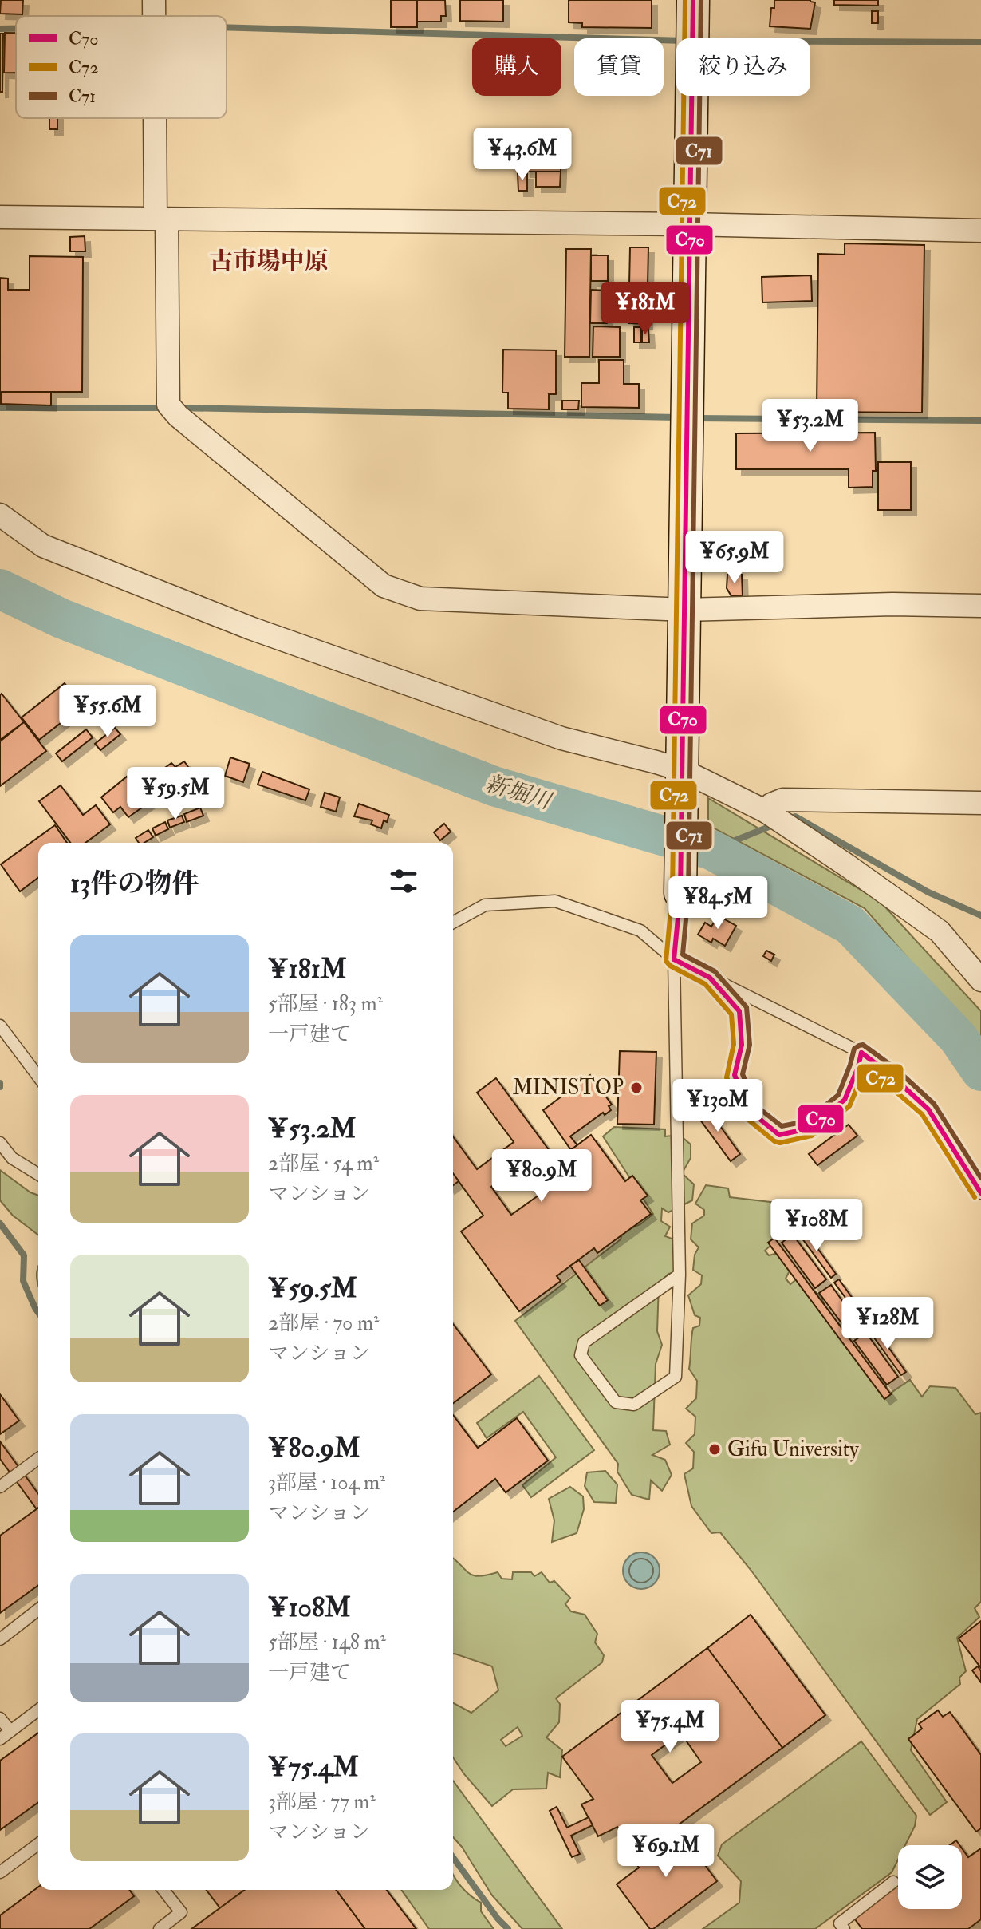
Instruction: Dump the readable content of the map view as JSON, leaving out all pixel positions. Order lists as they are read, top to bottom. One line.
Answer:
{"districts":["古市場中原"],"water":["新堀川"],"places":["MINISTOP","Gifu University"],"lines":["transit line C70","transit line C72","transit line C71"],"legend":["C70","C72","C71"],"page":{"chip":["購入","賃貸","絞り込み"],"price":["¥43.6M","¥181M","¥53.2M","¥65.9M","¥55.6M","¥59.5M","¥84.5M","¥130M","¥80.9M","¥108M","¥128M","¥75.4M","¥69.1M"],"heading":"13件の物件","list":[{"name":"¥181M","note":"5部屋 · 183 m² · 一戸建て"},{"name":"¥53.2M","note":"2部屋 · 54 m² · マンション"},{"name":"¥59.5M","note":"2部屋 · 70 m² · マンション"},{"name":"¥80.9M","note":"3部屋 · 104 m² · マンション"},{"name":"¥108M","note":"5部屋 · 148 m² · 一戸建て"},{"name":"¥75.4M","note":"3部屋 · 77 m² · マンション"}]}}
